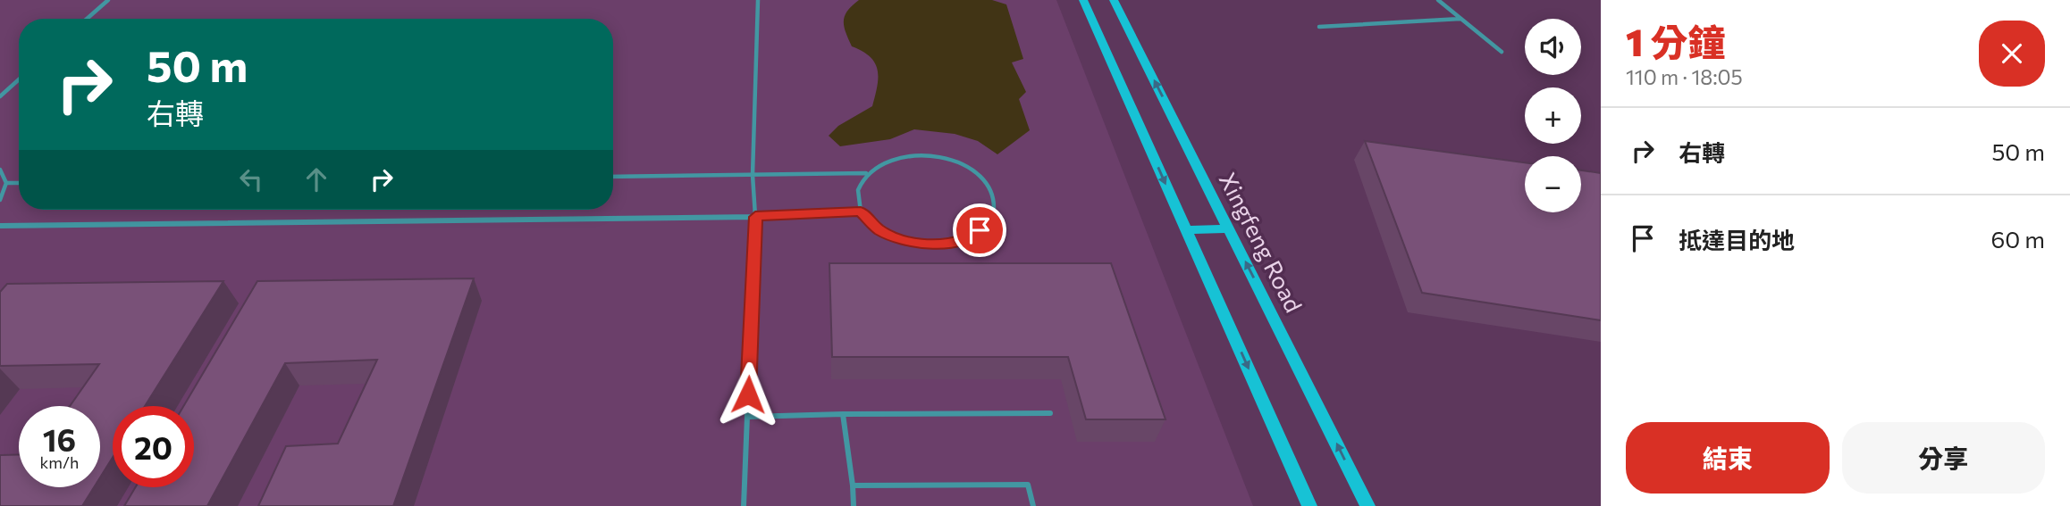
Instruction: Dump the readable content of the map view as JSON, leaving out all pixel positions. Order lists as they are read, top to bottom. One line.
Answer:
{"streets":{"main road":["Xingfeng Road"]},"page":{"heading":["1 分鐘","110 m · 18:05"],"map_buttons":["+","−"],"turn":["50 m","右轉"],"list":[{"name":"右轉","value":"50 m"},{"name":"抵達目的地","value":"60 m"}],"speed":"16 km/h","limit":"20","buttons":["結束","分享"]}}
